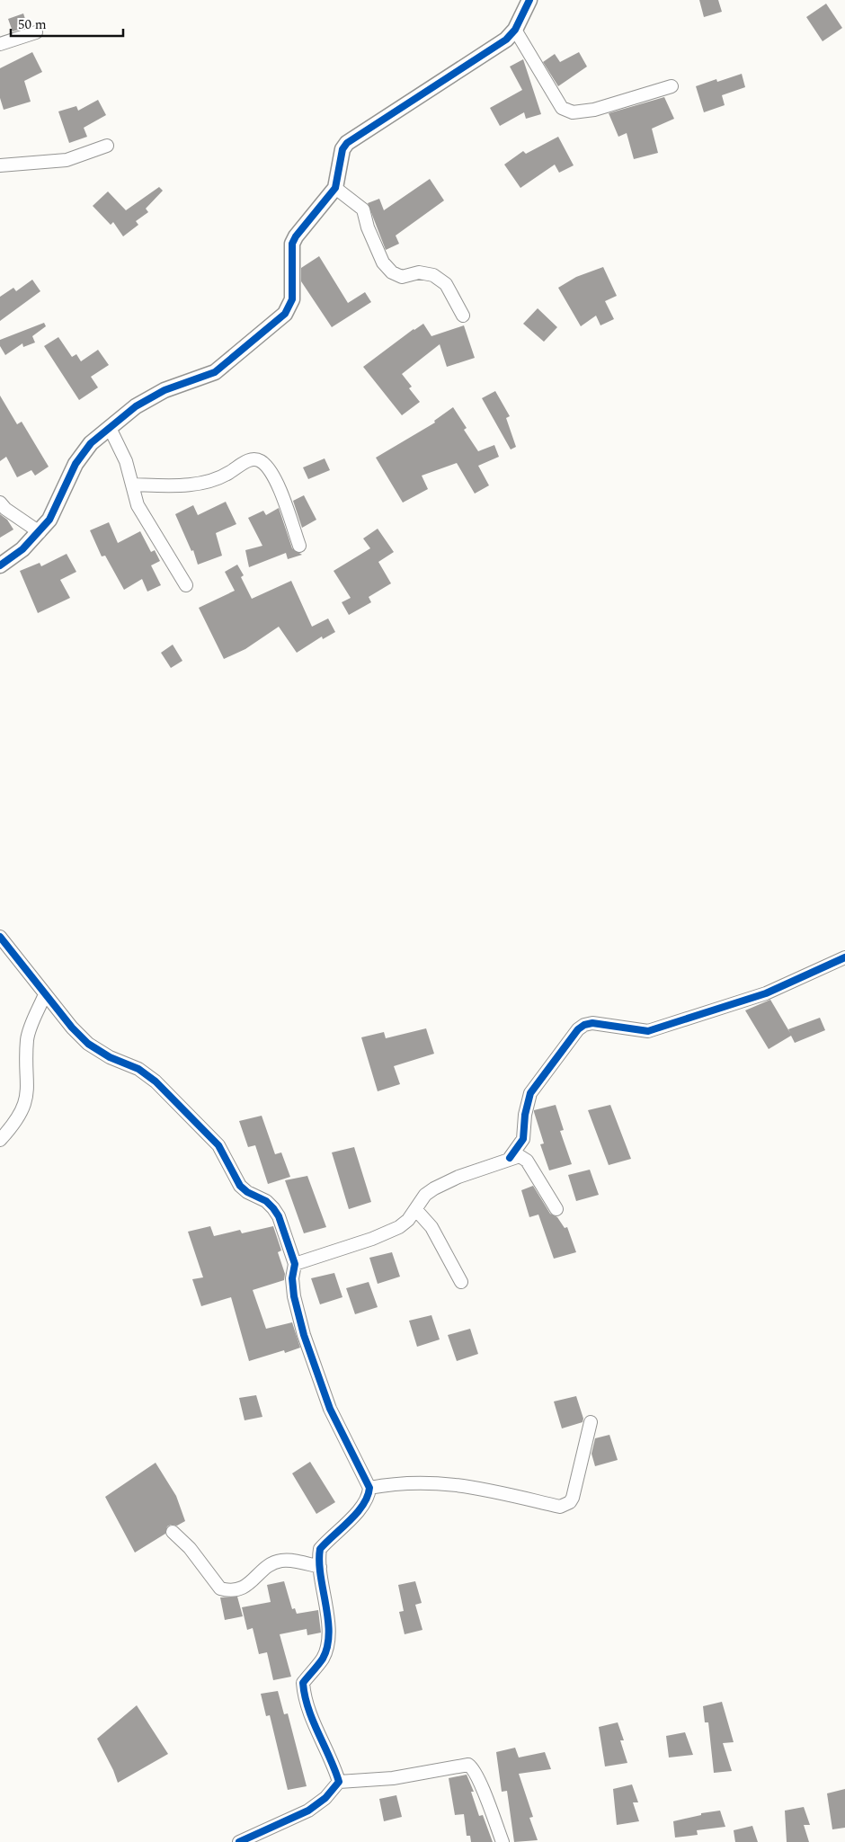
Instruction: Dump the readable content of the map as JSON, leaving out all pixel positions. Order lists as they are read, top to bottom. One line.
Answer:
{"scale_bar":"50 m"}
